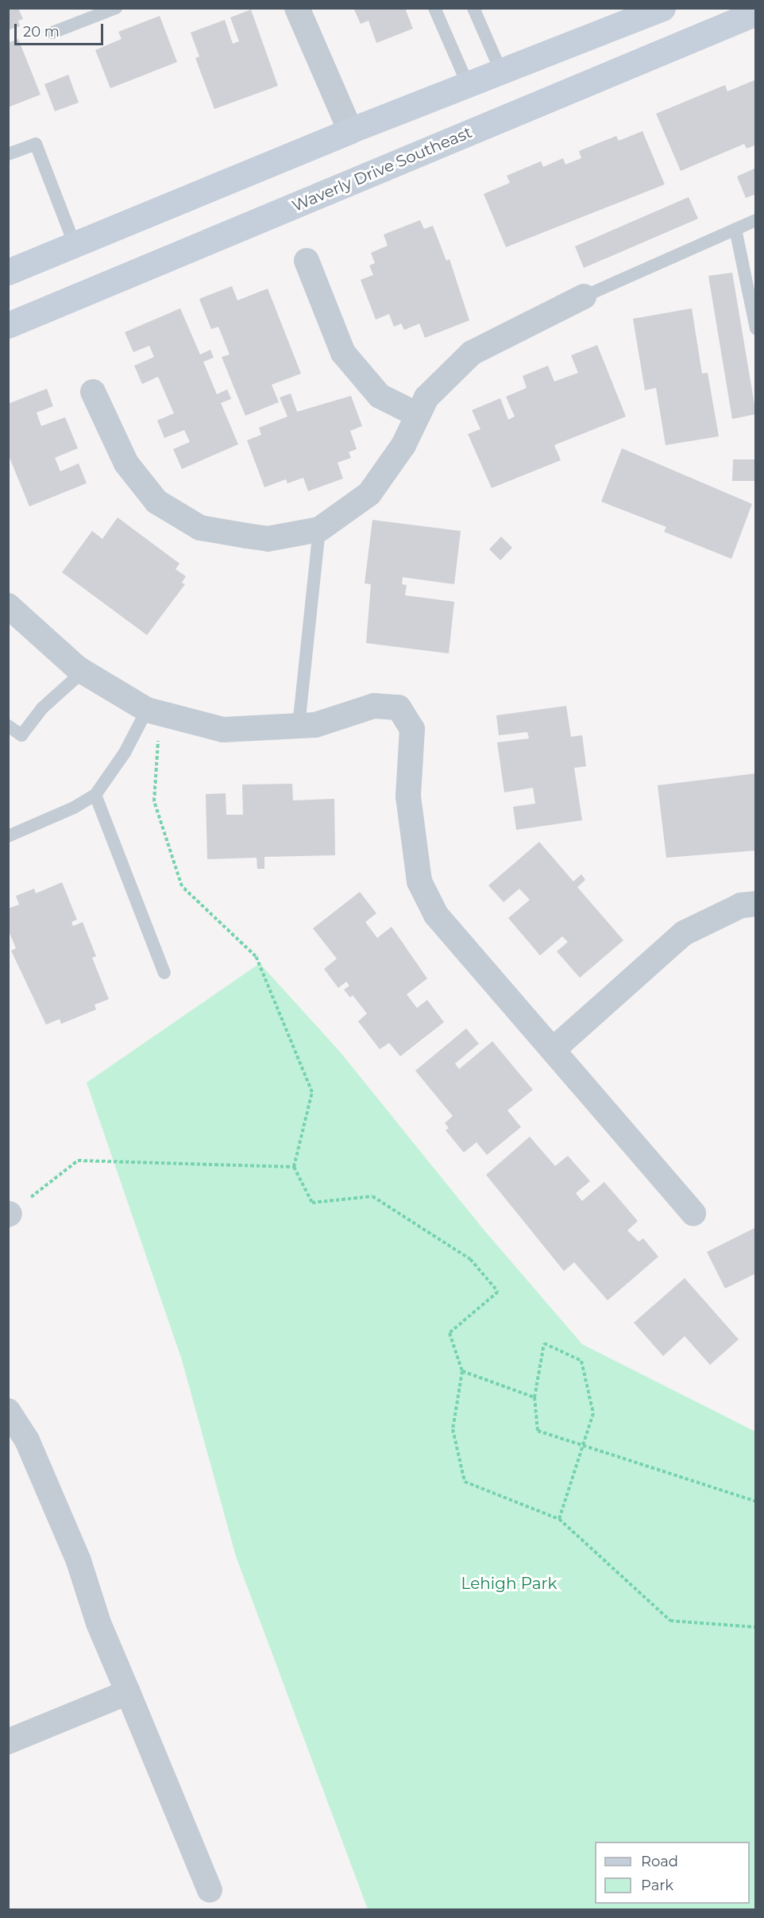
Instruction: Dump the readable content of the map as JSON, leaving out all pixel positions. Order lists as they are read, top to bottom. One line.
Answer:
{"streets":{"main road":["Waverly Drive Southeast"]},"parks":["Lehigh Park"],"legend":["Road","Park"],"scale_bar":"20 m"}
